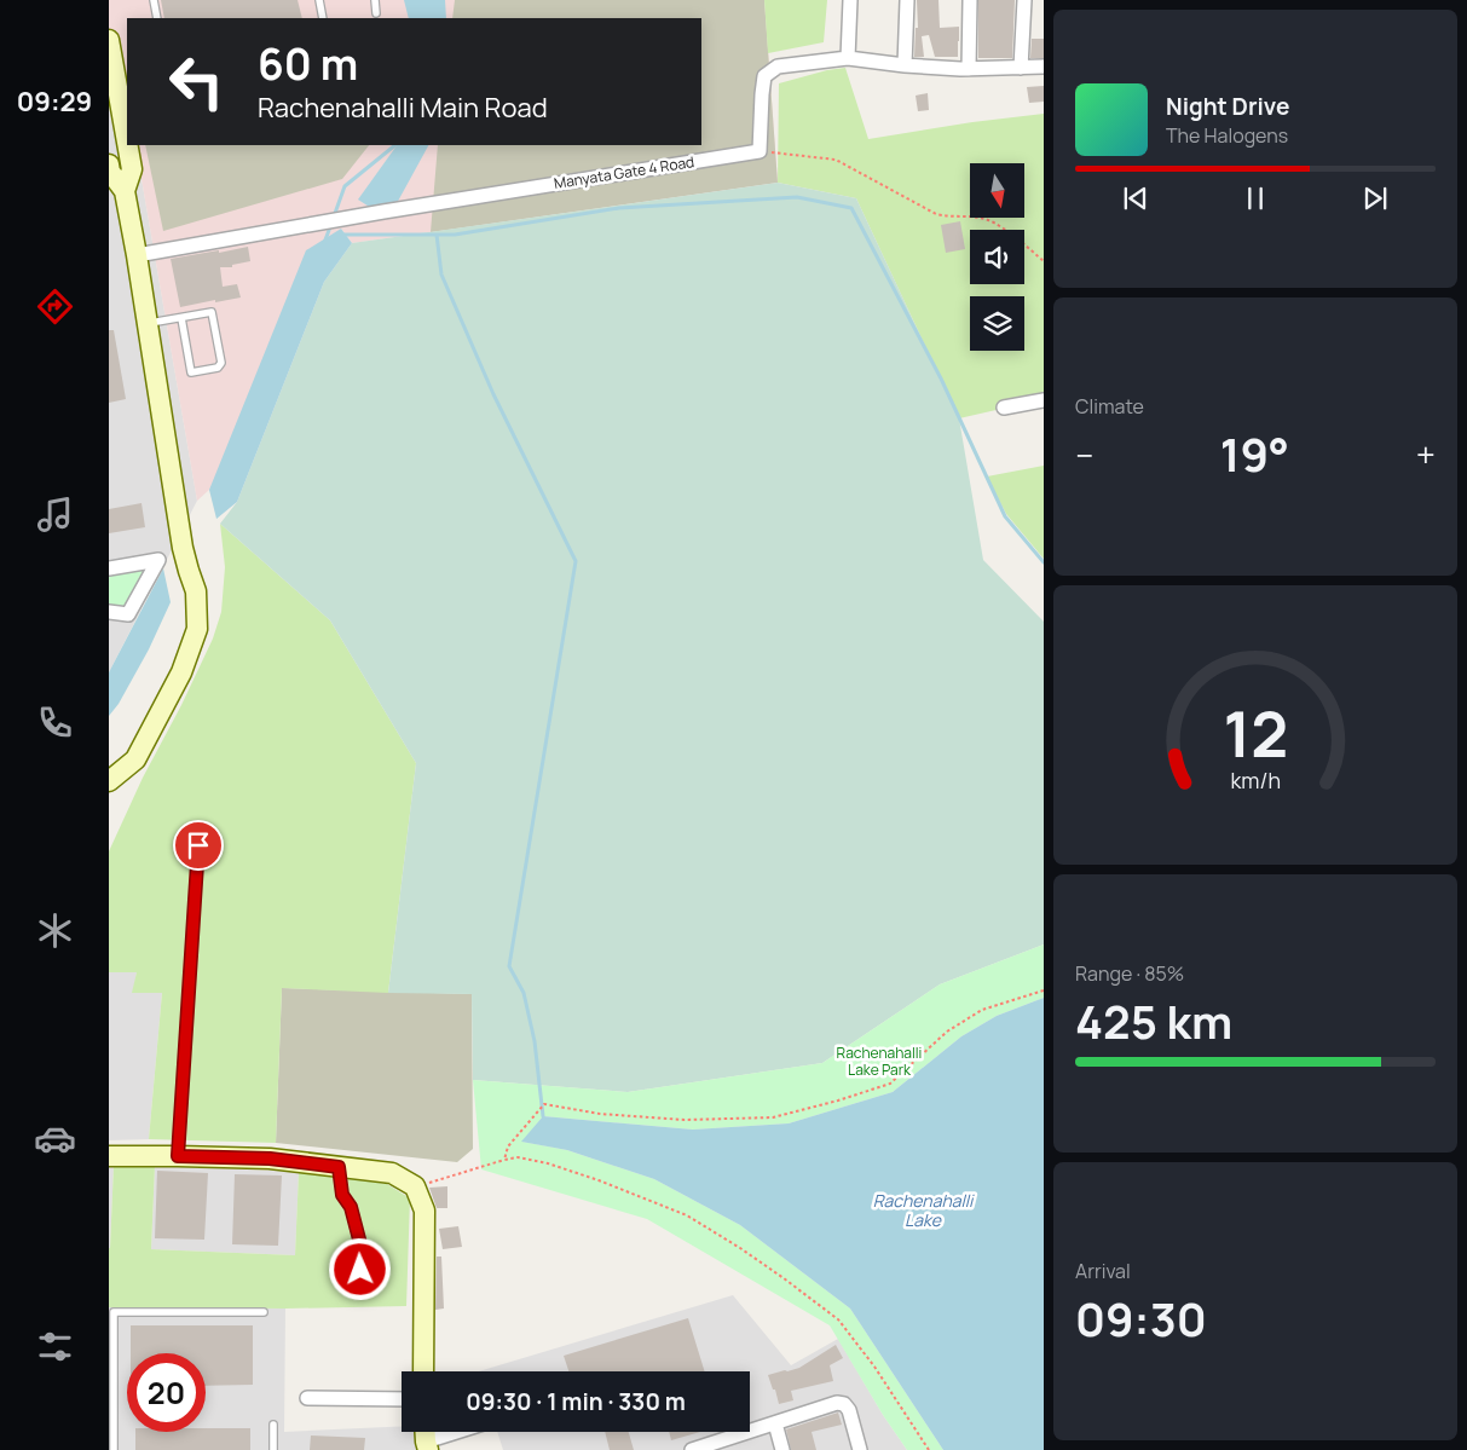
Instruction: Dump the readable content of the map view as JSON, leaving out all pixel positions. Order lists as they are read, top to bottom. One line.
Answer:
{"streets":{"street":["Manyata Gate 4 Road"]},"water":["Rachenahalli Lake"],"parks":["Rachenahalli Lake Park"],"north":"bottom","page":{"tabs":"09:29","turn":["60 m","Rachenahalli Main Road"],"song":["Night Drive","The Halogens"],"tile":["Climate",["Range · 85%","425 km"],["Arrival","09:30"]],"heat":["−","19°","+"],"limit":"20","trip":"09:30 · 1 min · 330 m","gauge":["12","km/h"]}}
